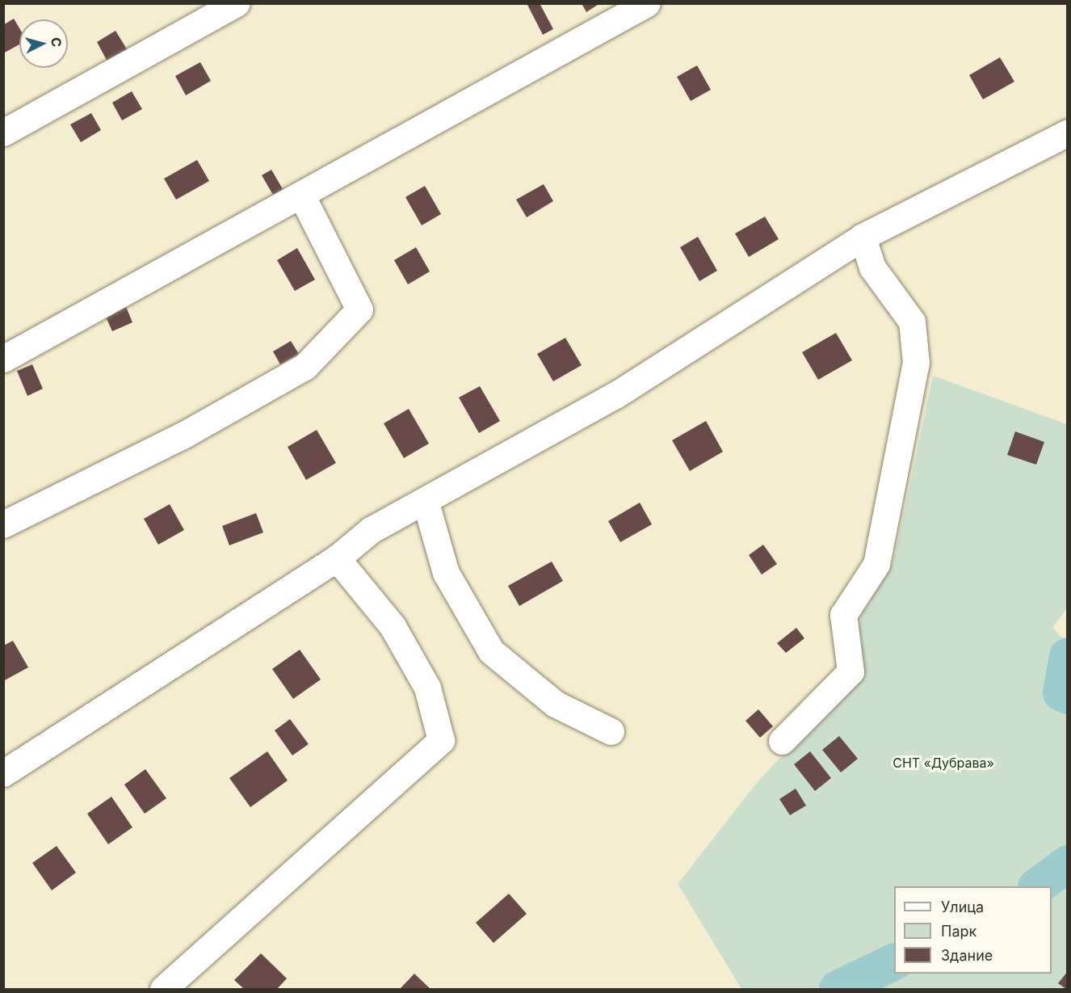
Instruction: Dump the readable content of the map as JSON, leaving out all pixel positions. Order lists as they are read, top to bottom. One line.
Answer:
{"parks":["СНТ «Дубрава»"],"legend":["Улица","Парк","Здание"],"north":"right"}
